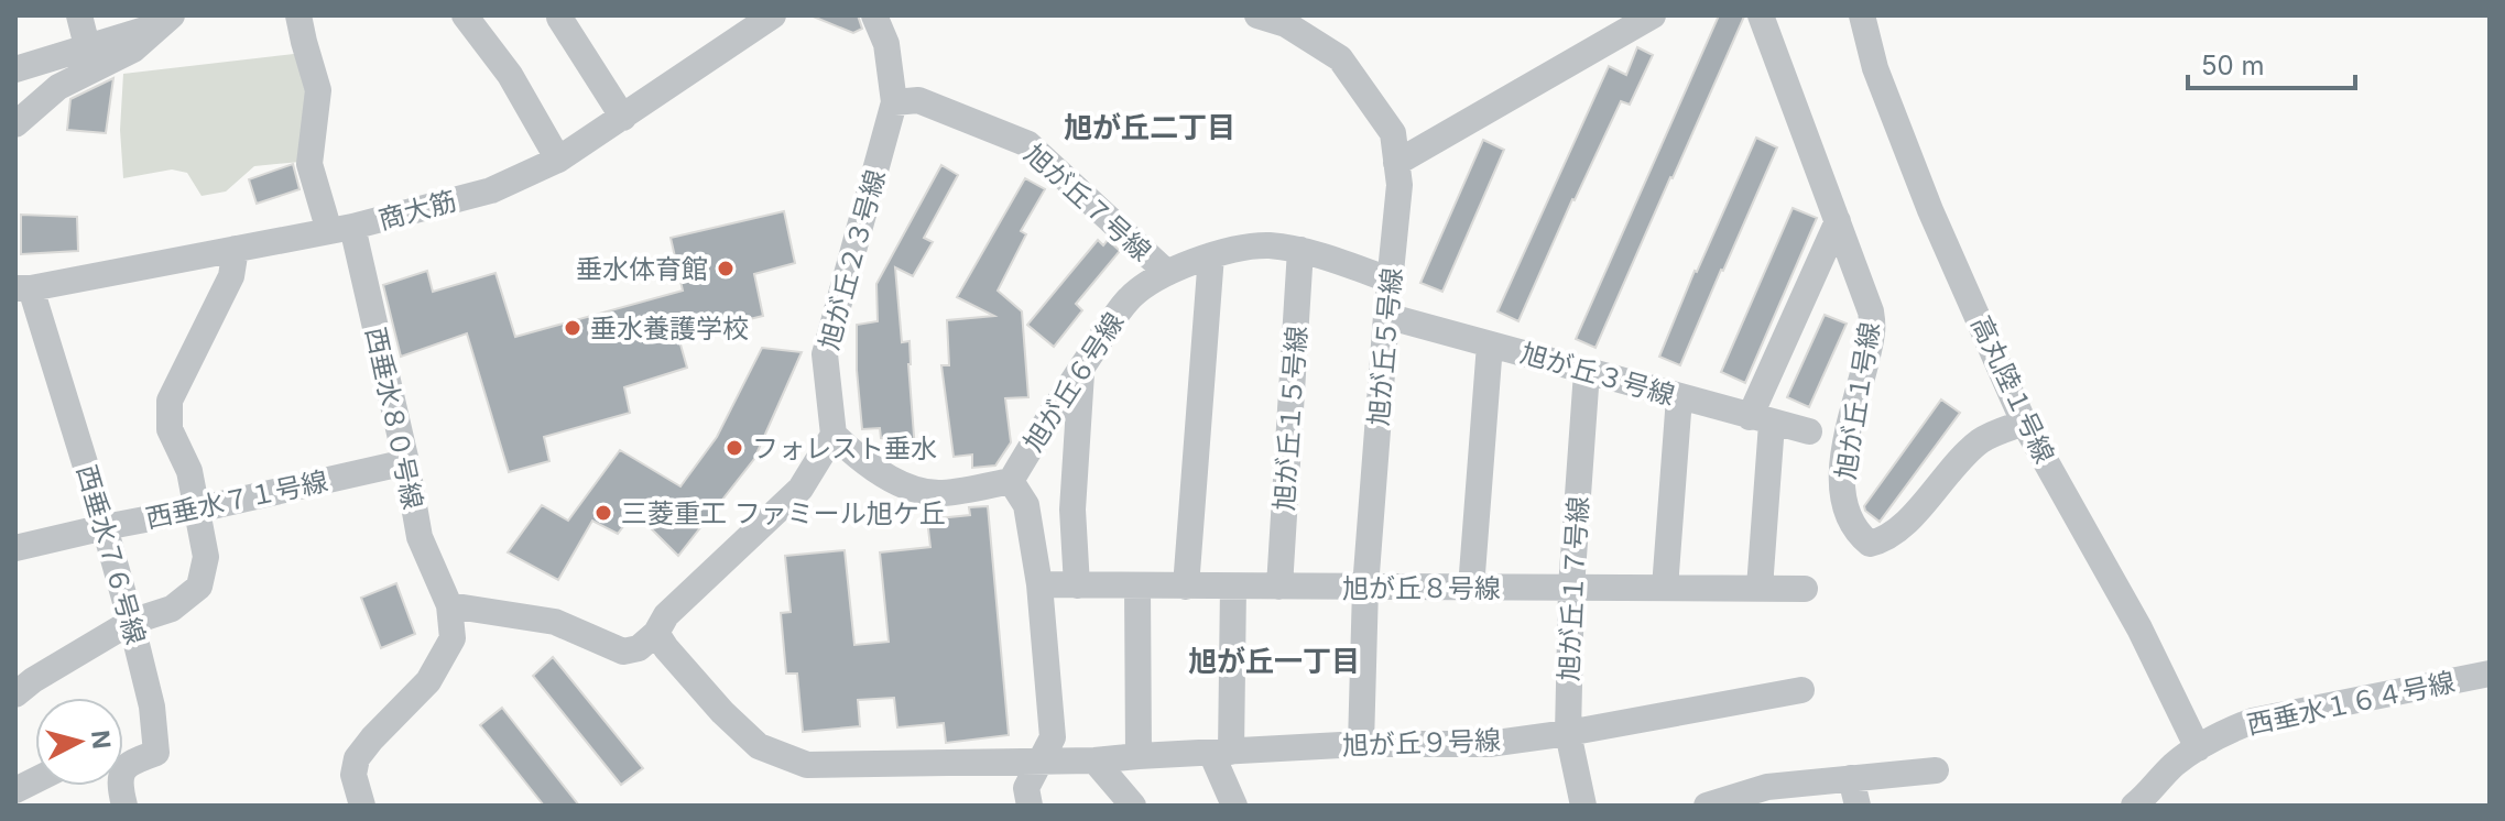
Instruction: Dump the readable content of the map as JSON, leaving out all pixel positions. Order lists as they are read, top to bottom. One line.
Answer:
{"streets":{"street":["旭が丘７号線","商大筋","旭が丘２３号線","旭が丘５号線","旭が丘３号線","旭が丘６号線","高丸陸１号線","旭が丘１号線","西垂水８０号線","旭が丘１５号線","西垂水７１号線","西垂水７６号線","旭が丘８号線","旭が丘１７号線","西垂水１６４号線","旭が丘９号線"]},"crossings":[["旭が丘７号線","旭が丘２３号線"],["旭が丘７号線","旭が丘６号線"],["商大筋","西垂水８０号線"],["商大筋","西垂水７６号線"],["旭が丘５号線","旭が丘３号線"],["旭が丘５号線","旭が丘６号線"],["旭が丘５号線","旭が丘８号線"],["旭が丘５号線","旭が丘９号線"],["旭が丘３号線","旭が丘１７号線"],["旭が丘６号線","旭が丘１５号線"],["高丸陸１号線","旭が丘１号線"],["高丸陸１号線","西垂水１６４号線"],["西垂水８０号線","西垂水７１号線"],["旭が丘１５号線","旭が丘８号線"],["西垂水７１号線","西垂水７６号線"],["旭が丘８号線","旭が丘１７号線"],["旭が丘１７号線","旭が丘９号線"]],"districts":["旭が丘二丁目","旭が丘一丁目"],"places":["垂水体育館","垂水養護学校","フォレスト垂水","三菱重工 ファミール旭ケ丘"],"scale_bar":"50 m","north":"right"}
